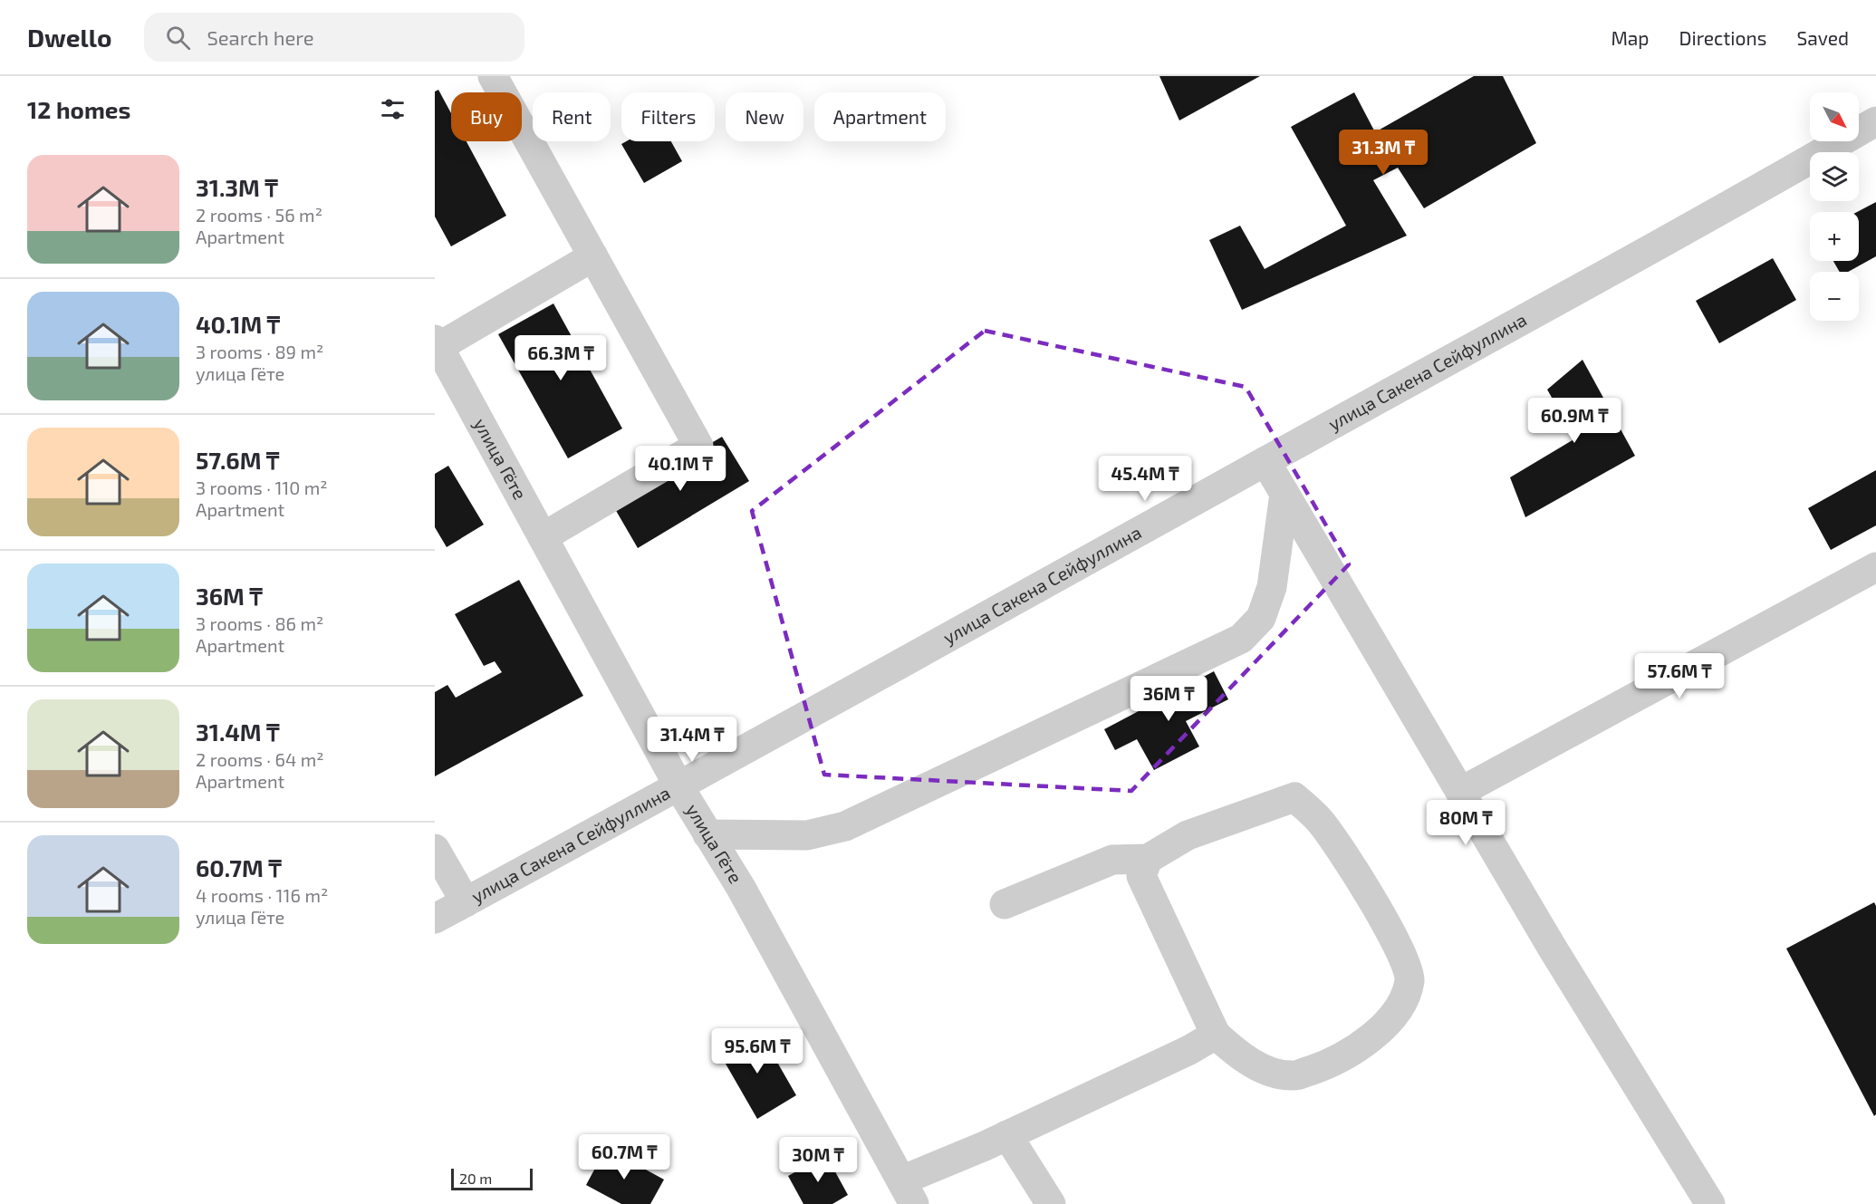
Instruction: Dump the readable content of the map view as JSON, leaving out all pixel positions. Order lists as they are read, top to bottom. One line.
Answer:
{"streets":{"street":["улица Сакена Сейфуллина","улица Гёте"]},"crossings":[["улица Сакена Сейфуллина","улица Гёте"]],"scale_bar":"20 m","north":"bottom right","page":{"header":"Dwello","search":"Search here","nav":["Map","Directions","Saved"],"heading":"12 homes","map_buttons":["+","−"],"chip":["Buy","Rent","Filters","New","Apartment"],"price":["31.3M ₸","66.3M ₸","60.9M ₸","40.1M ₸","45.4M ₸","57.6M ₸","36M ₸","31.4M ₸","80M ₸","95.6M ₸","60.7M ₸","30M ₸"],"list":[{"name":"31.3M ₸","note":"2 rooms · 56 m² · Apartment"},{"name":"40.1M ₸","note":"3 rooms · 89 m² · улица Гёте"},{"name":"57.6M ₸","note":"3 rooms · 110 m² · Apartment"},{"name":"36M ₸","note":"3 rooms · 86 m² · Apartment"},{"name":"31.4M ₸","note":"2 rooms · 64 m² · Apartment"},{"name":"60.7M ₸","note":"4 rooms · 116 m² · улица Гёте"}],"scale":"20 m"}}
